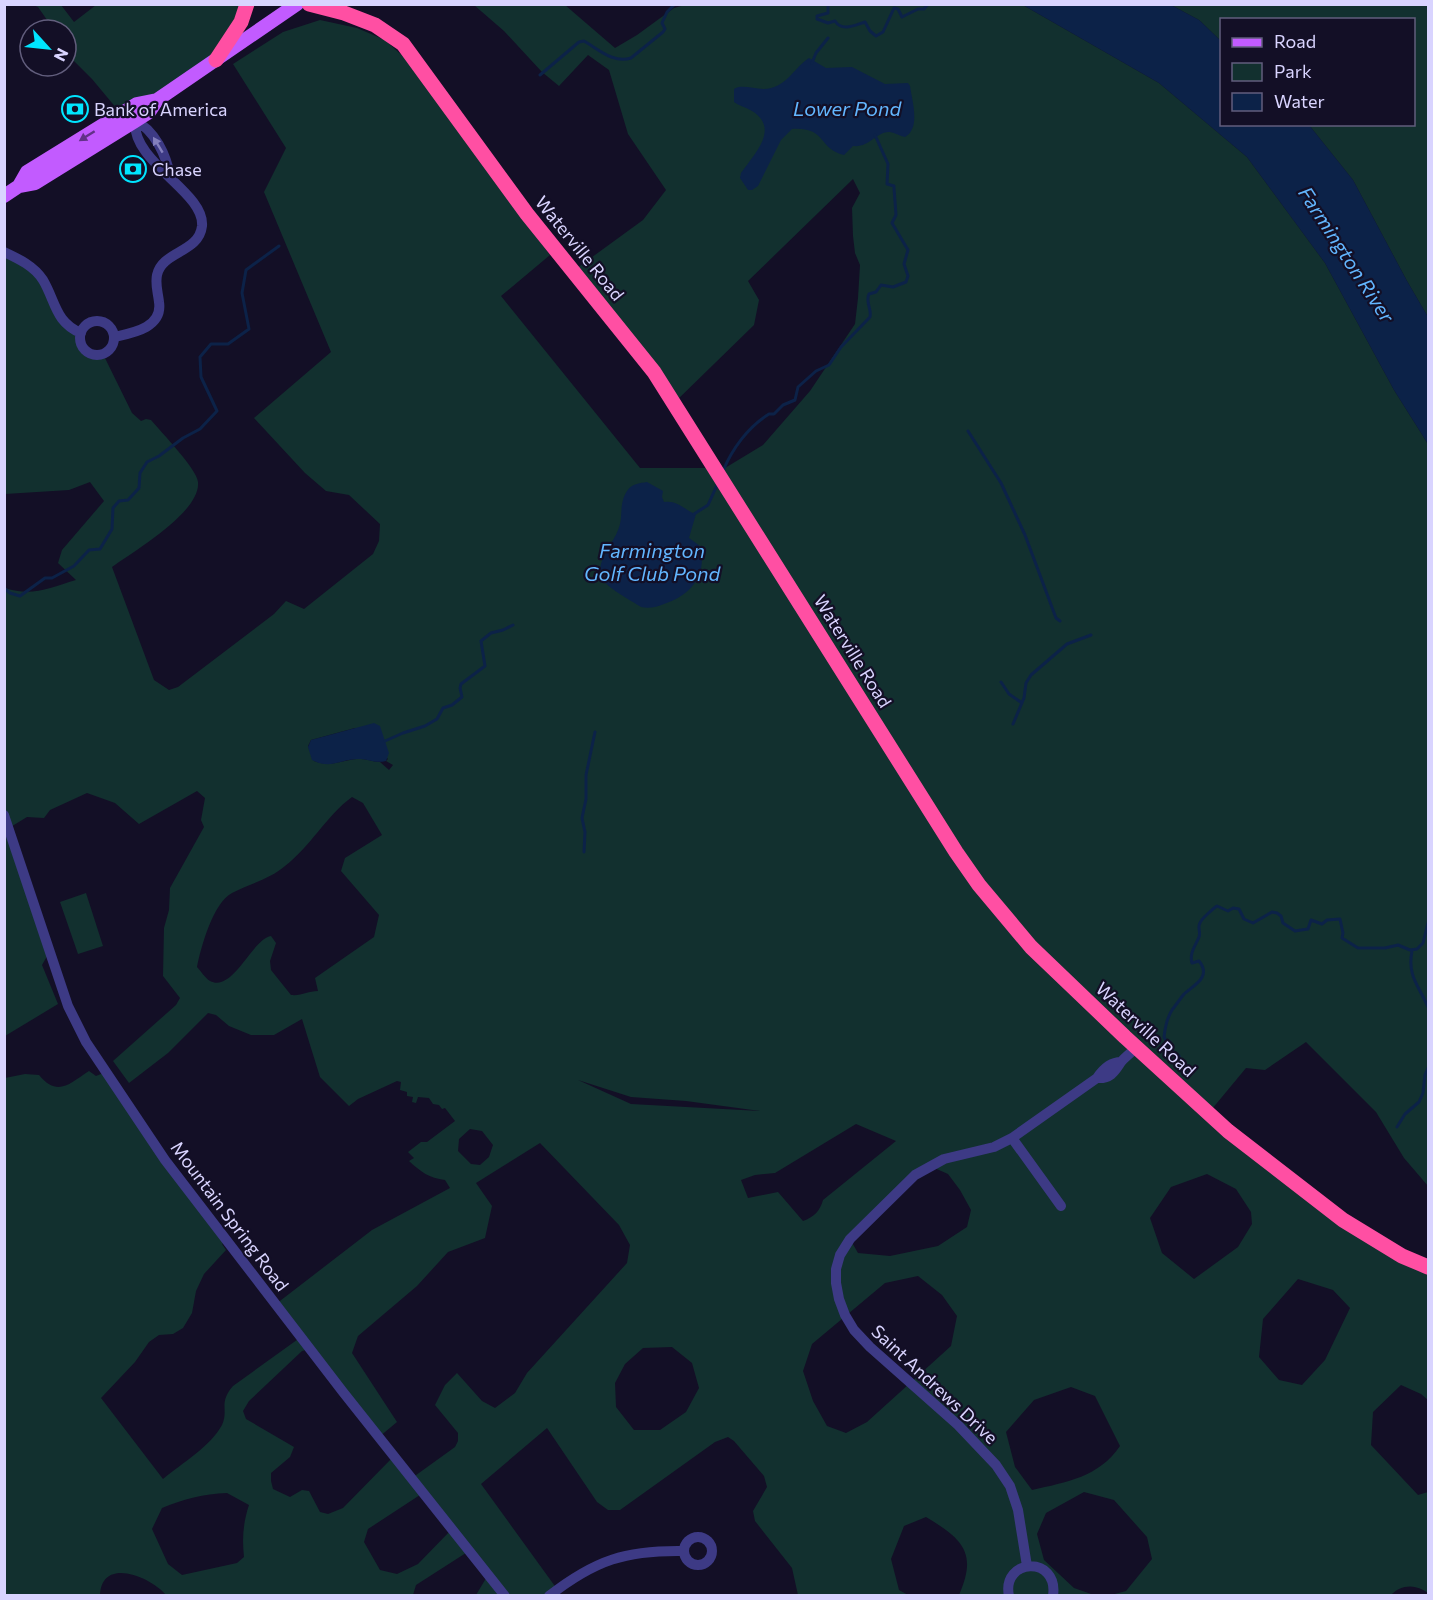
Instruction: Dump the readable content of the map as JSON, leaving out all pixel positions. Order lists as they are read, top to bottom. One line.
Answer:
{"streets":{"highway":["Waterville Road"],"street":["Mountain Spring Road","Saint Andrews Drive"]},"crossings":[["Waterville Road","Saint Andrews Drive"]],"water":["Lower Pond","Farmington River","Farmington Golf Club Pond"],"places":{"bank":["Bank of America","Chase"]},"legend":["Road","Park","Water"],"north":"bottom right"}
